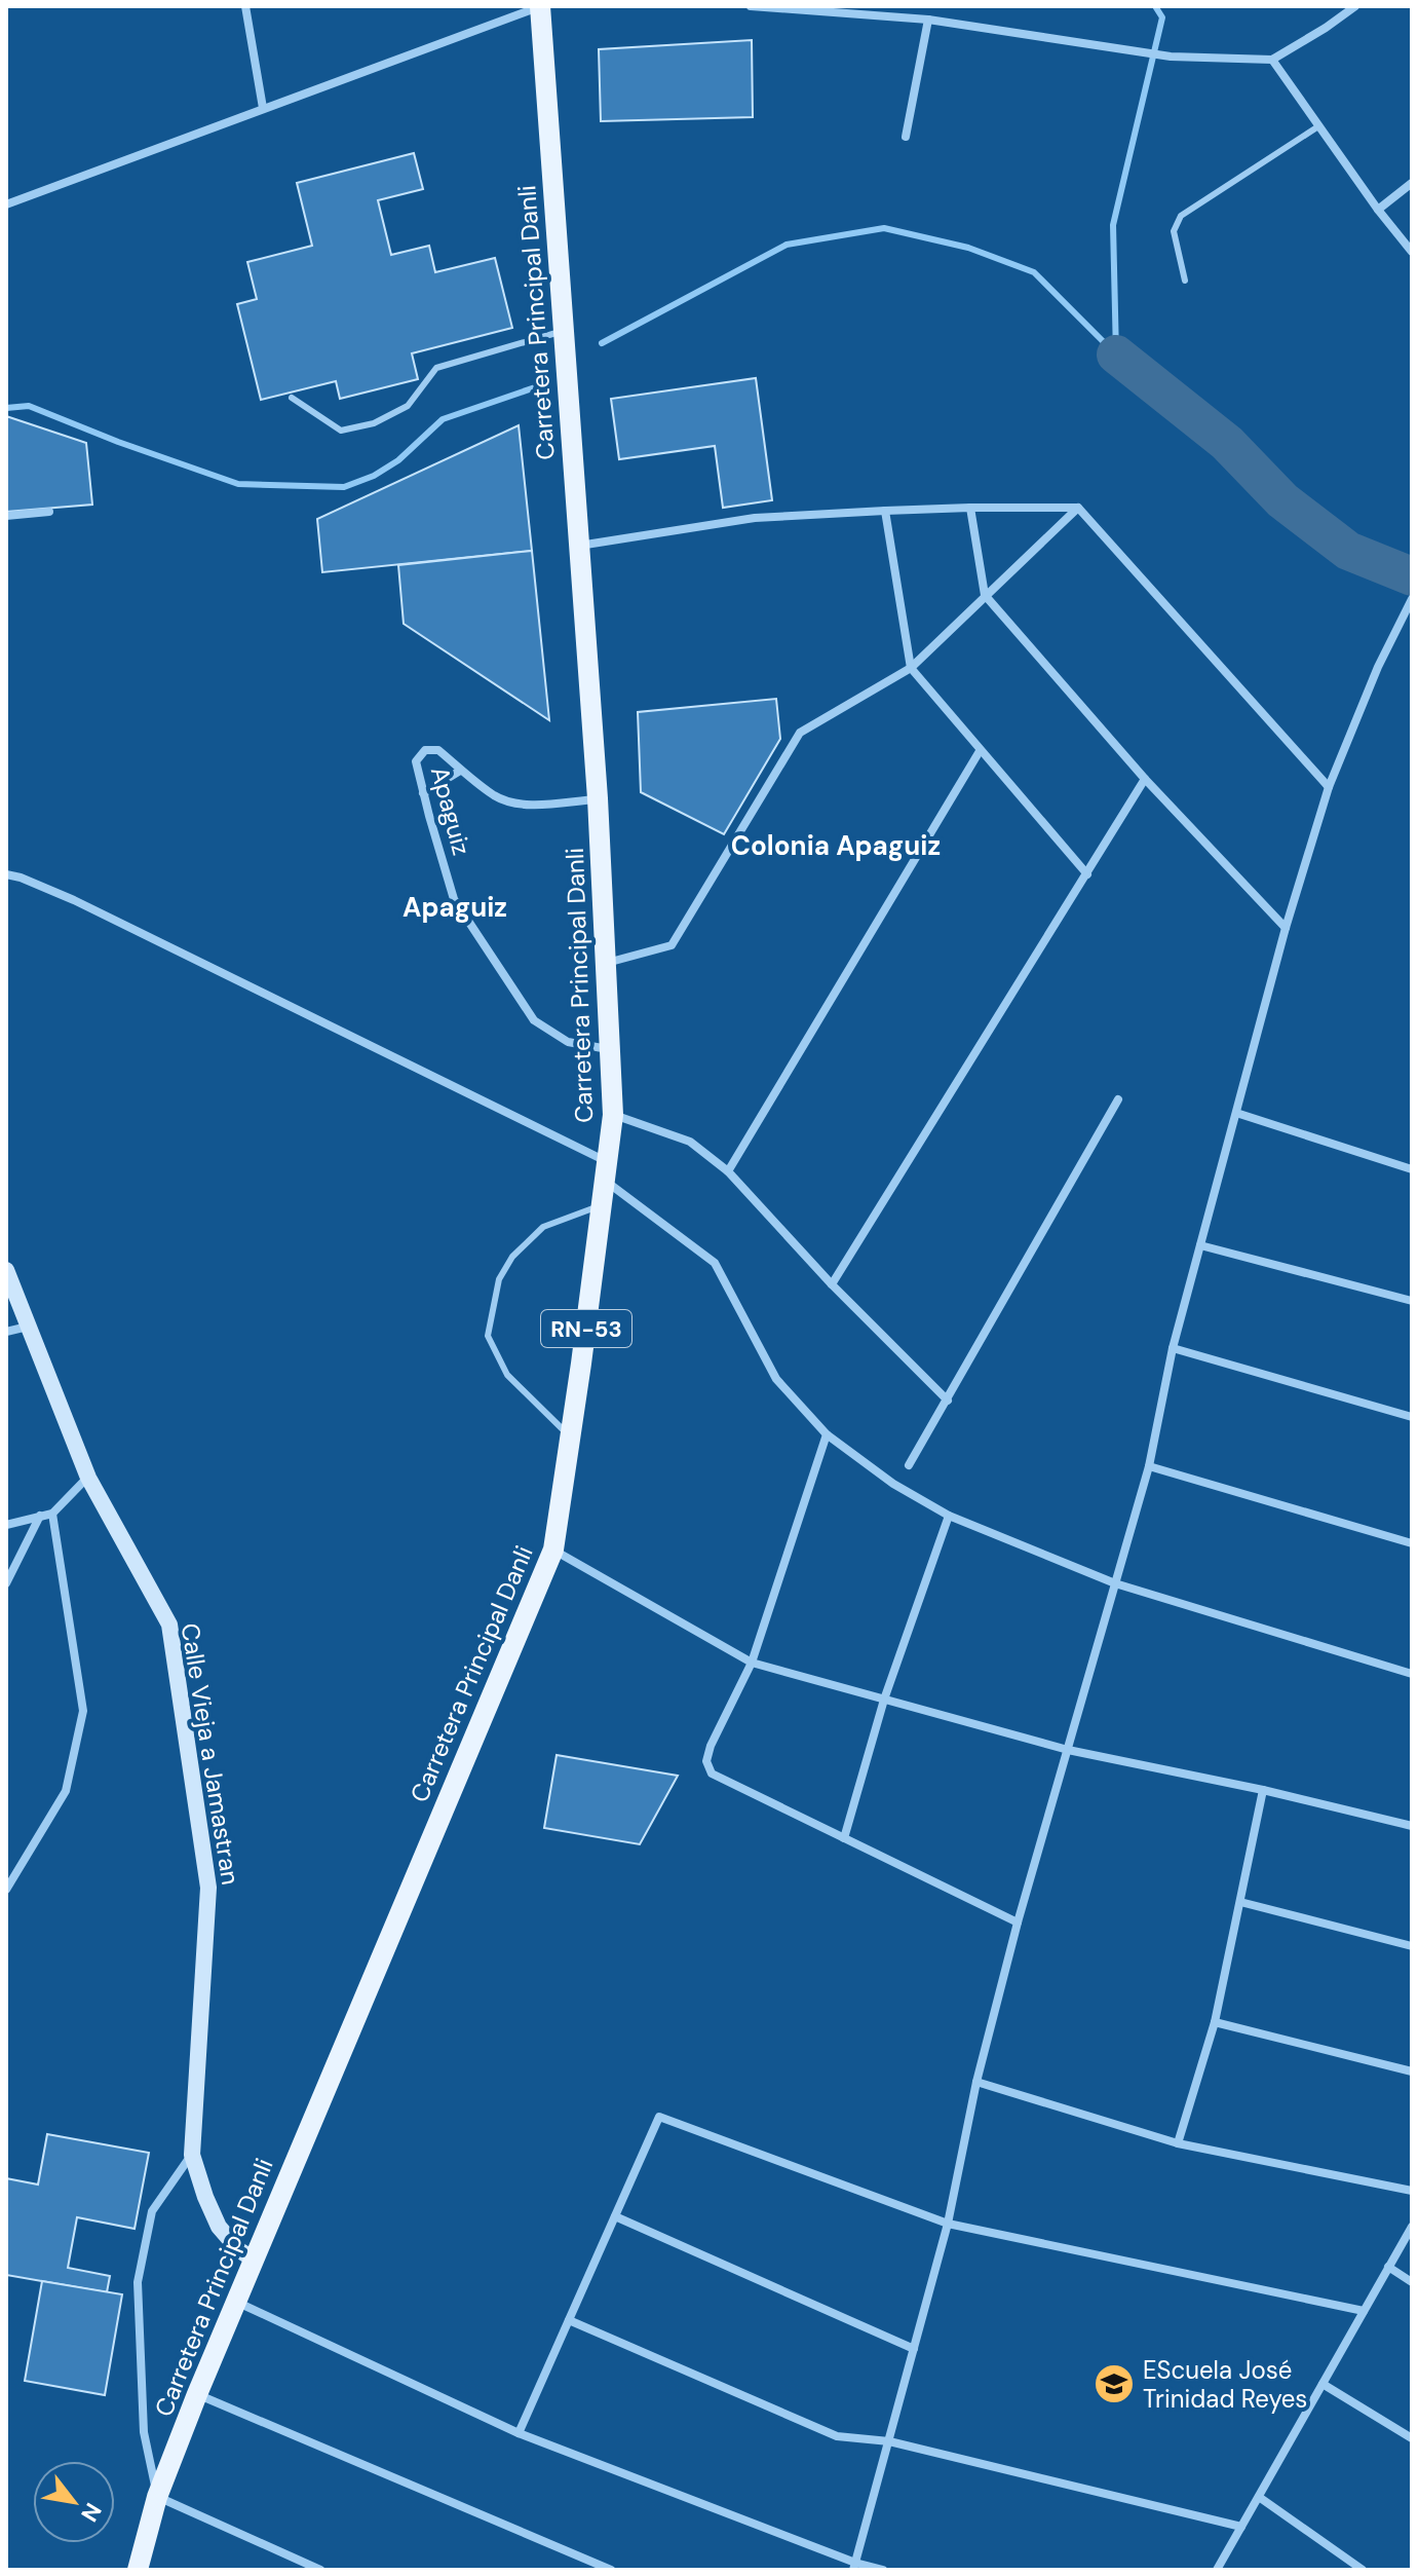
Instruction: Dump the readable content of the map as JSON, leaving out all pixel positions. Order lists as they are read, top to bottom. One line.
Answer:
{"streets":{"main road":["Carretera Principal Danli","RN-53"],"street":["Apaguiz","Calle Vieja a Jamastran"]},"crossings":[["Carretera Principal Danli","Apaguiz"],["Carretera Principal Danli","Calle Vieja a Jamastran"]],"districts":["Colonia Apaguiz","Apaguiz"],"places":{"school or university":["EScuela José Trinidad Reyes"]},"north":"bottom right"}
